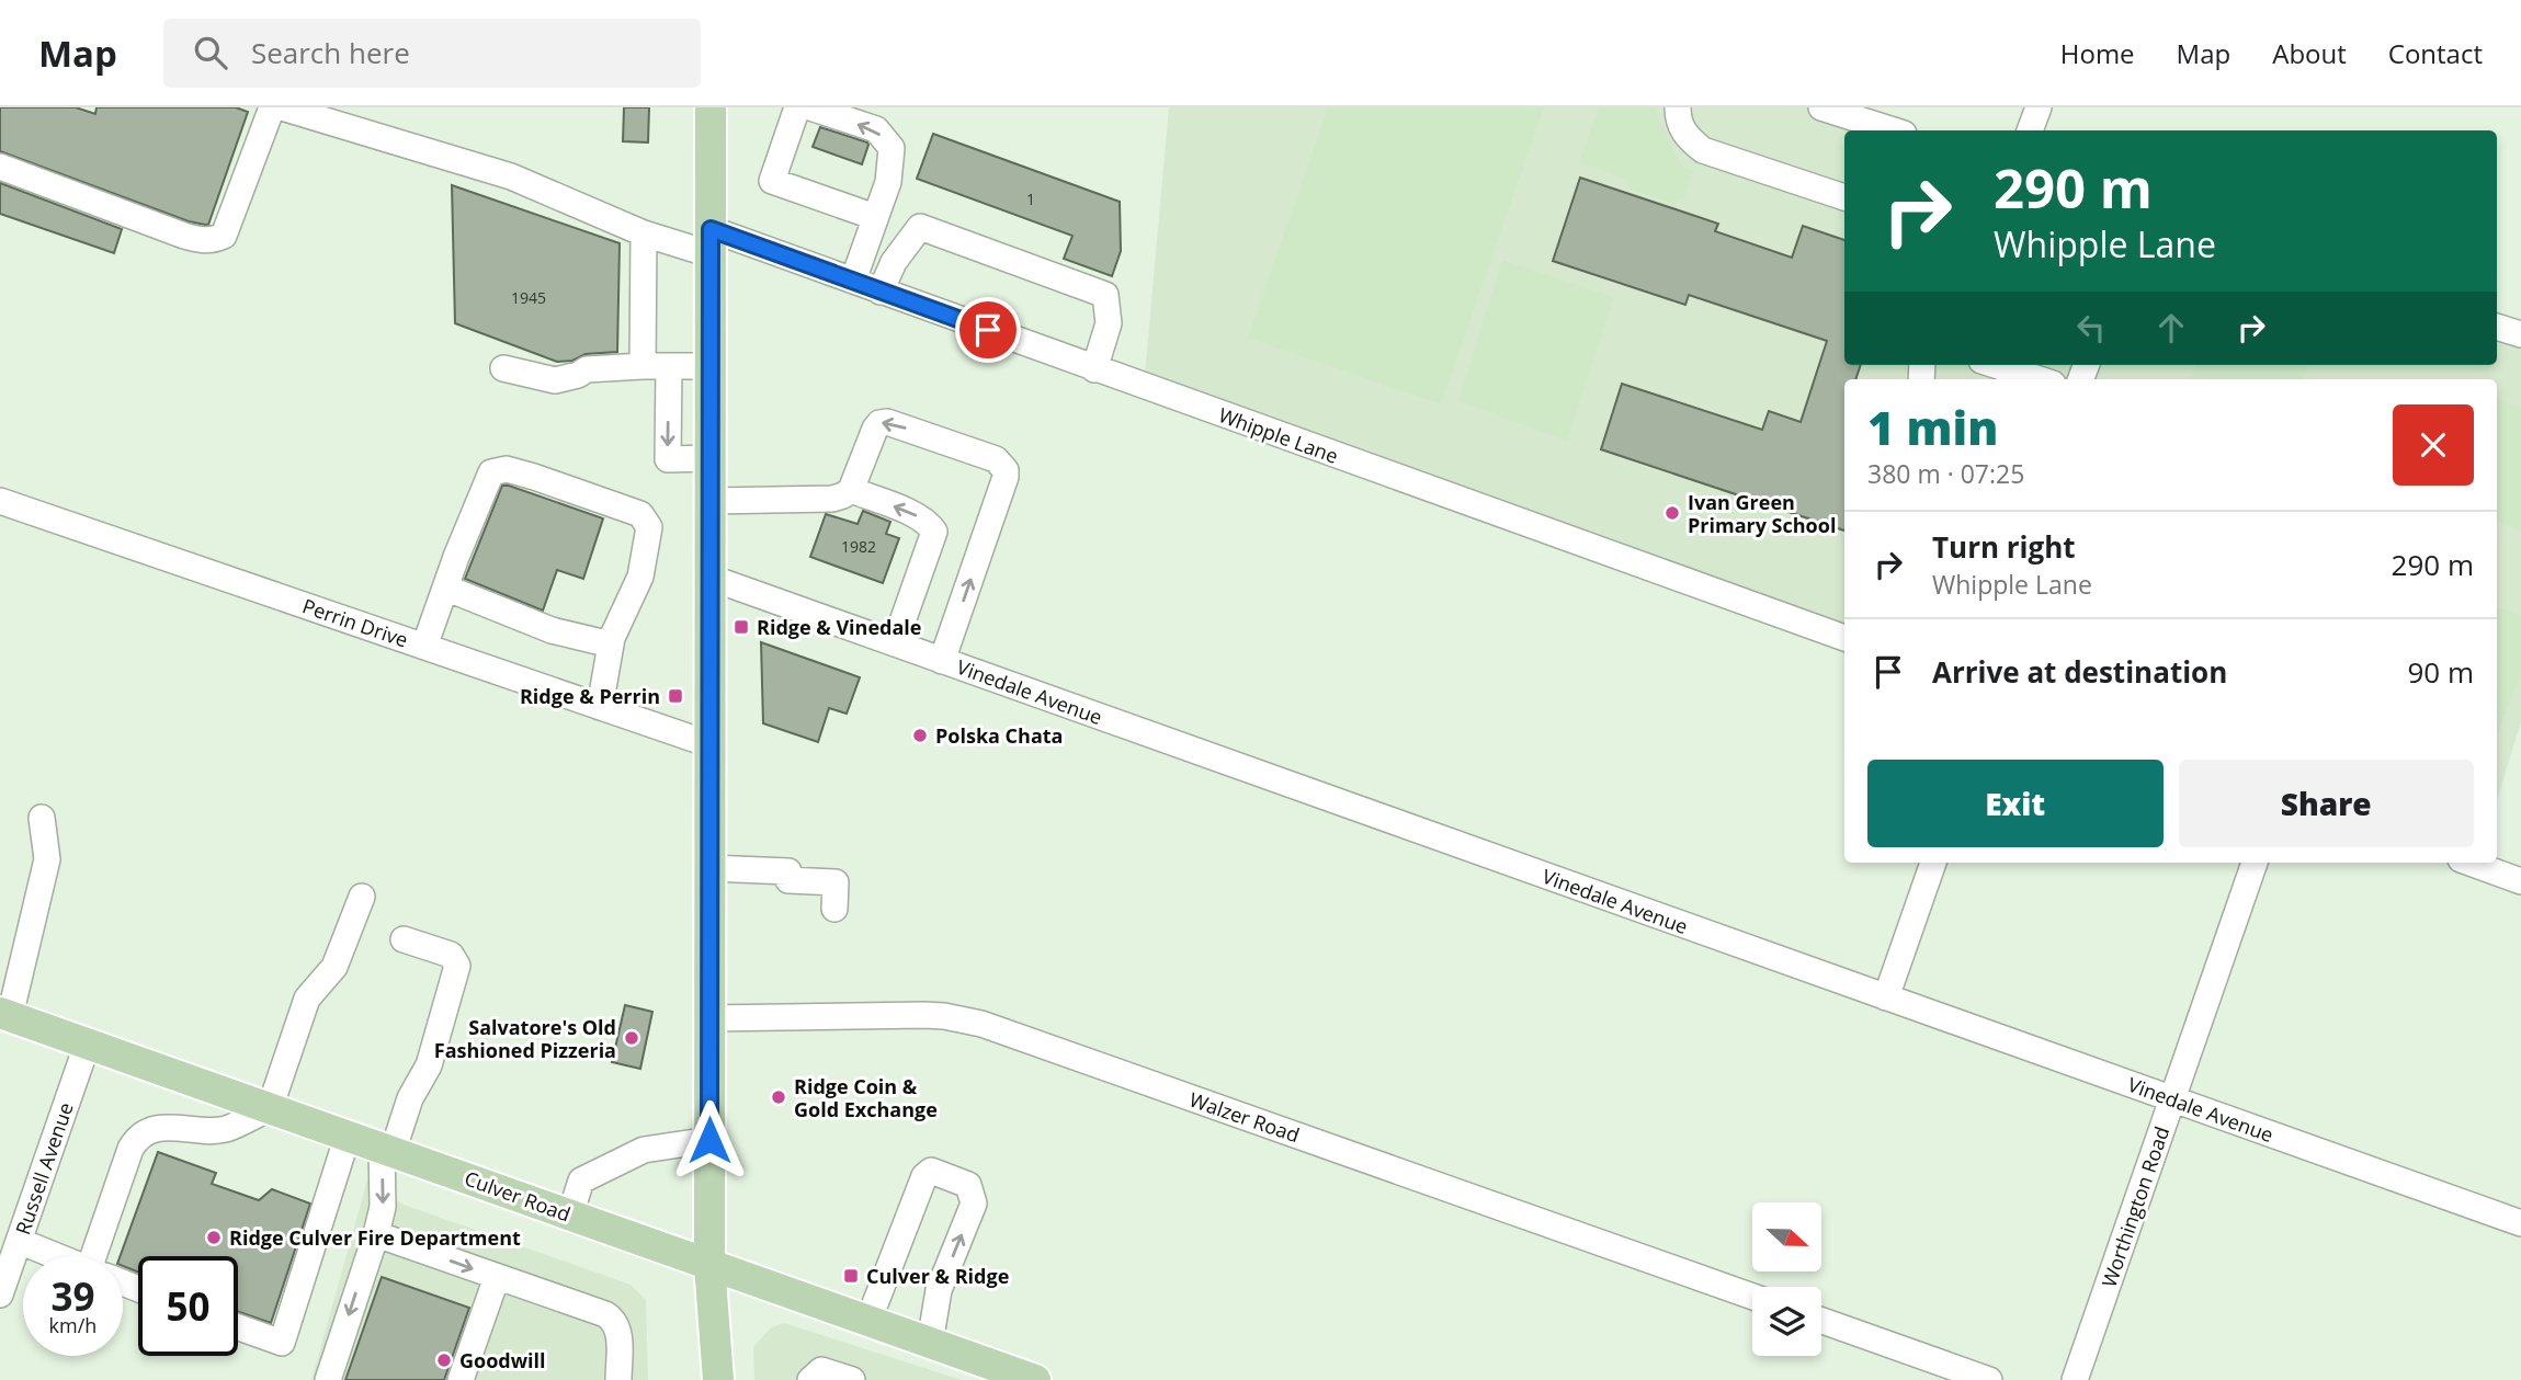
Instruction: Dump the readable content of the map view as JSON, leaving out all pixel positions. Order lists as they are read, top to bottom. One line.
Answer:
{"streets":{"main road":["Culver Road"],"street":["Whipple Lane","Perrin Drive","Vinedale Avenue","Walzer Road","Russell Avenue","Worthington Road"]},"crossings":[["Vinedale Avenue","Worthington Road"],["Russell Avenue","Culver Road"]],"places":{"other":["Ivan Green Primary School","Polska Chata","Salvatore's Old Fashioned Pizzeria","Ridge Coin & Gold Exchange","Ridge Culver Fire Department","Goodwill"],"transit":["Ridge & Vinedale","Ridge & Perrin","Culver & Ridge"]},"house_numbers":["1","1945","1982"],"north":"right","page":{"header":"Map","search":"Search here","nav":["Home","Map","About","Contact"],"turn":["290 m","Whipple Lane"],"heading":["1 min","380 m · 07:25"],"list":[{"name":"Turn right","note":"Whipple Lane","value":"290 m"},{"name":"Arrive at destination","value":"90 m"}],"buttons":["Exit","Share"],"speed":"39 km/h","limit":"50"}}
